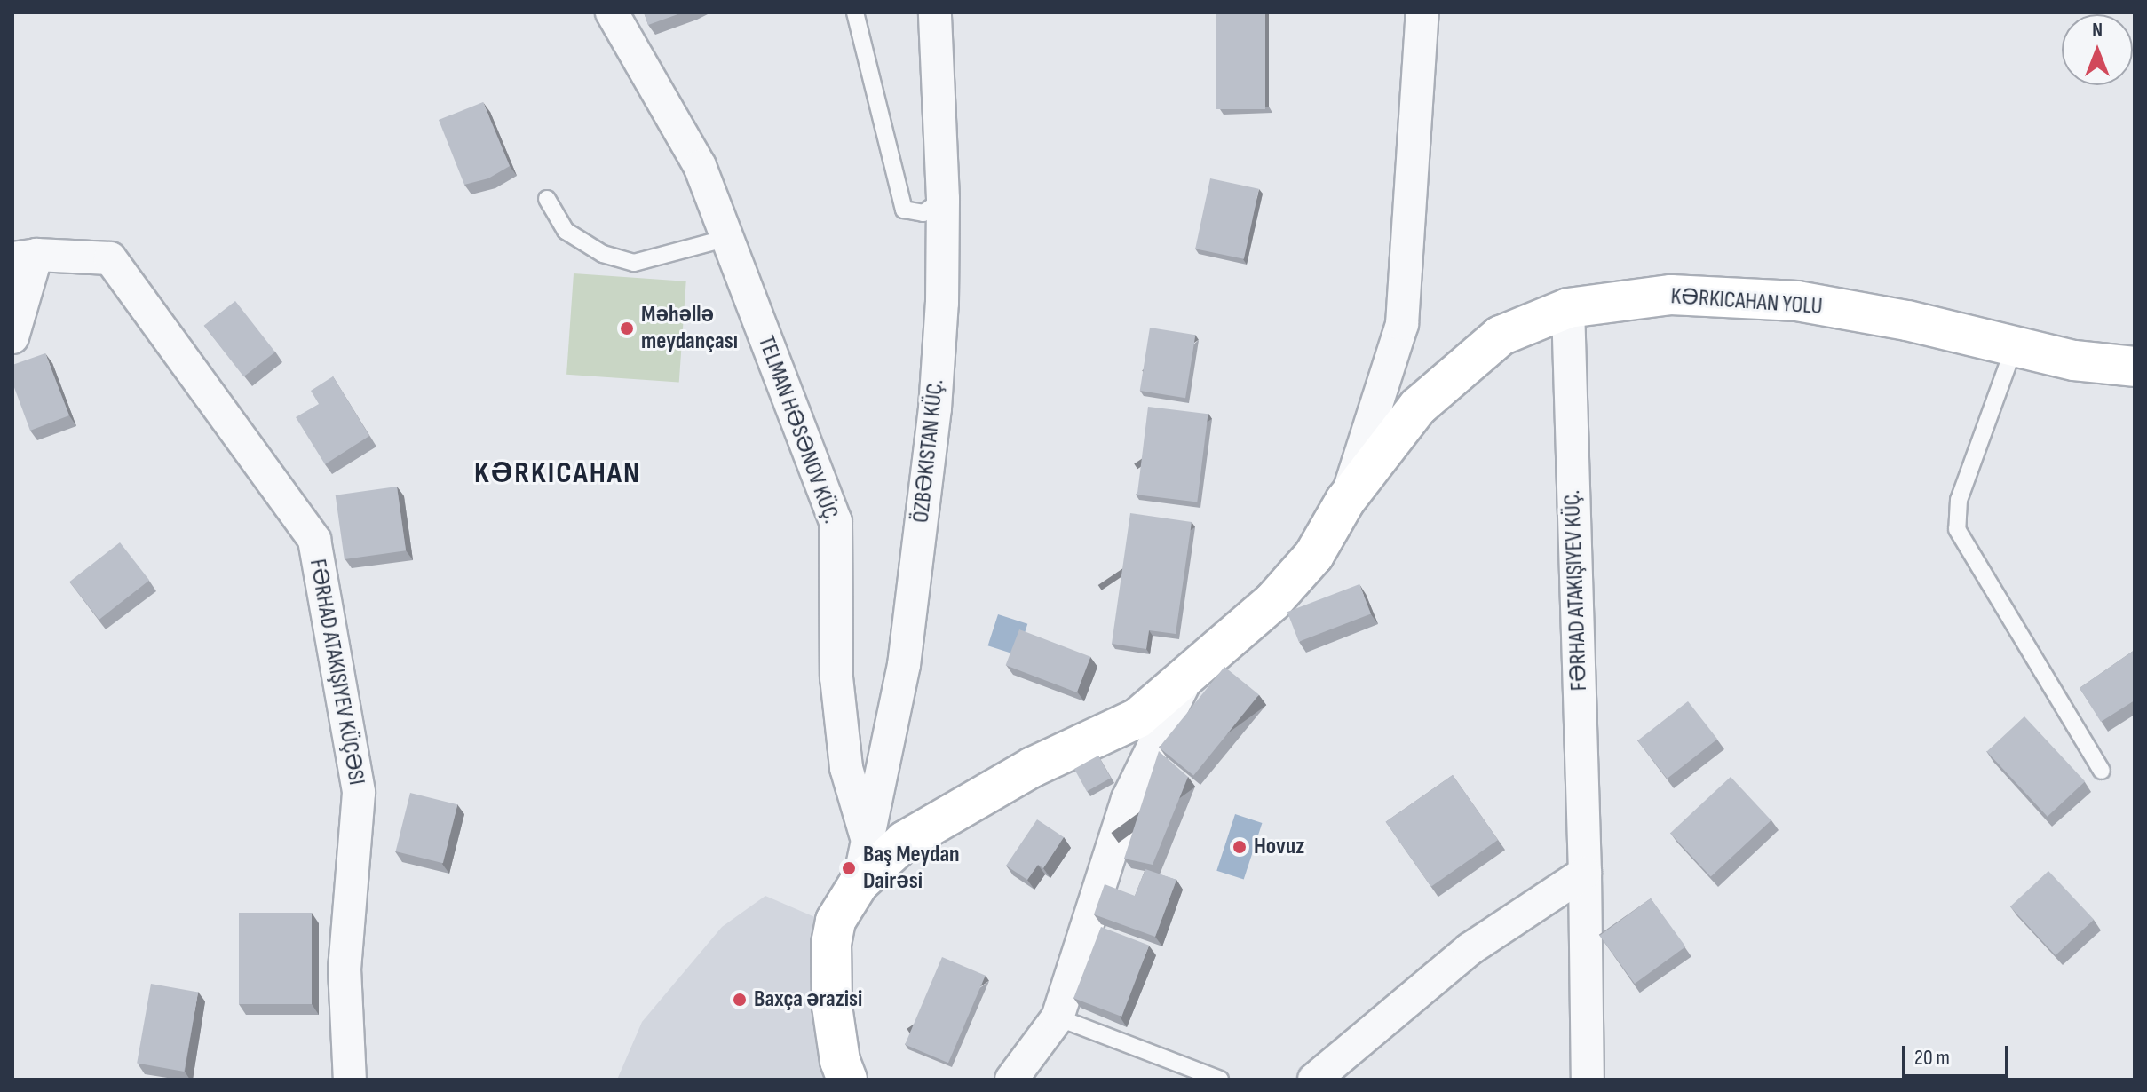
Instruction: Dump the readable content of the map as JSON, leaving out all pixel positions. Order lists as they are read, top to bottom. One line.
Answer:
{"streets":{"street":["KƏRKICAHAN YOLU","TELMAN HƏSƏNOV KÜÇ.","ÖZBƏKISTAN KÜÇ.","FƏRHAD ATAKIŞIYEV KÜÇ.","FƏRHAD ATAKIŞIYEV KÜÇƏSI"]},"crossings":[["KƏRKICAHAN YOLU","ÖZBƏKISTAN KÜÇ."],["KƏRKICAHAN YOLU","FƏRHAD ATAKIŞIYEV KÜÇ."],["TELMAN HƏSƏNOV KÜÇ.","ÖZBƏKISTAN KÜÇ."]],"districts":["KƏRKICAHAN"],"places":["Məhəllə meydançası","Hovuz","Baş Meydan Dairəsi","Baxça ərazisi"],"scale_bar":"20 m","north":"top"}
